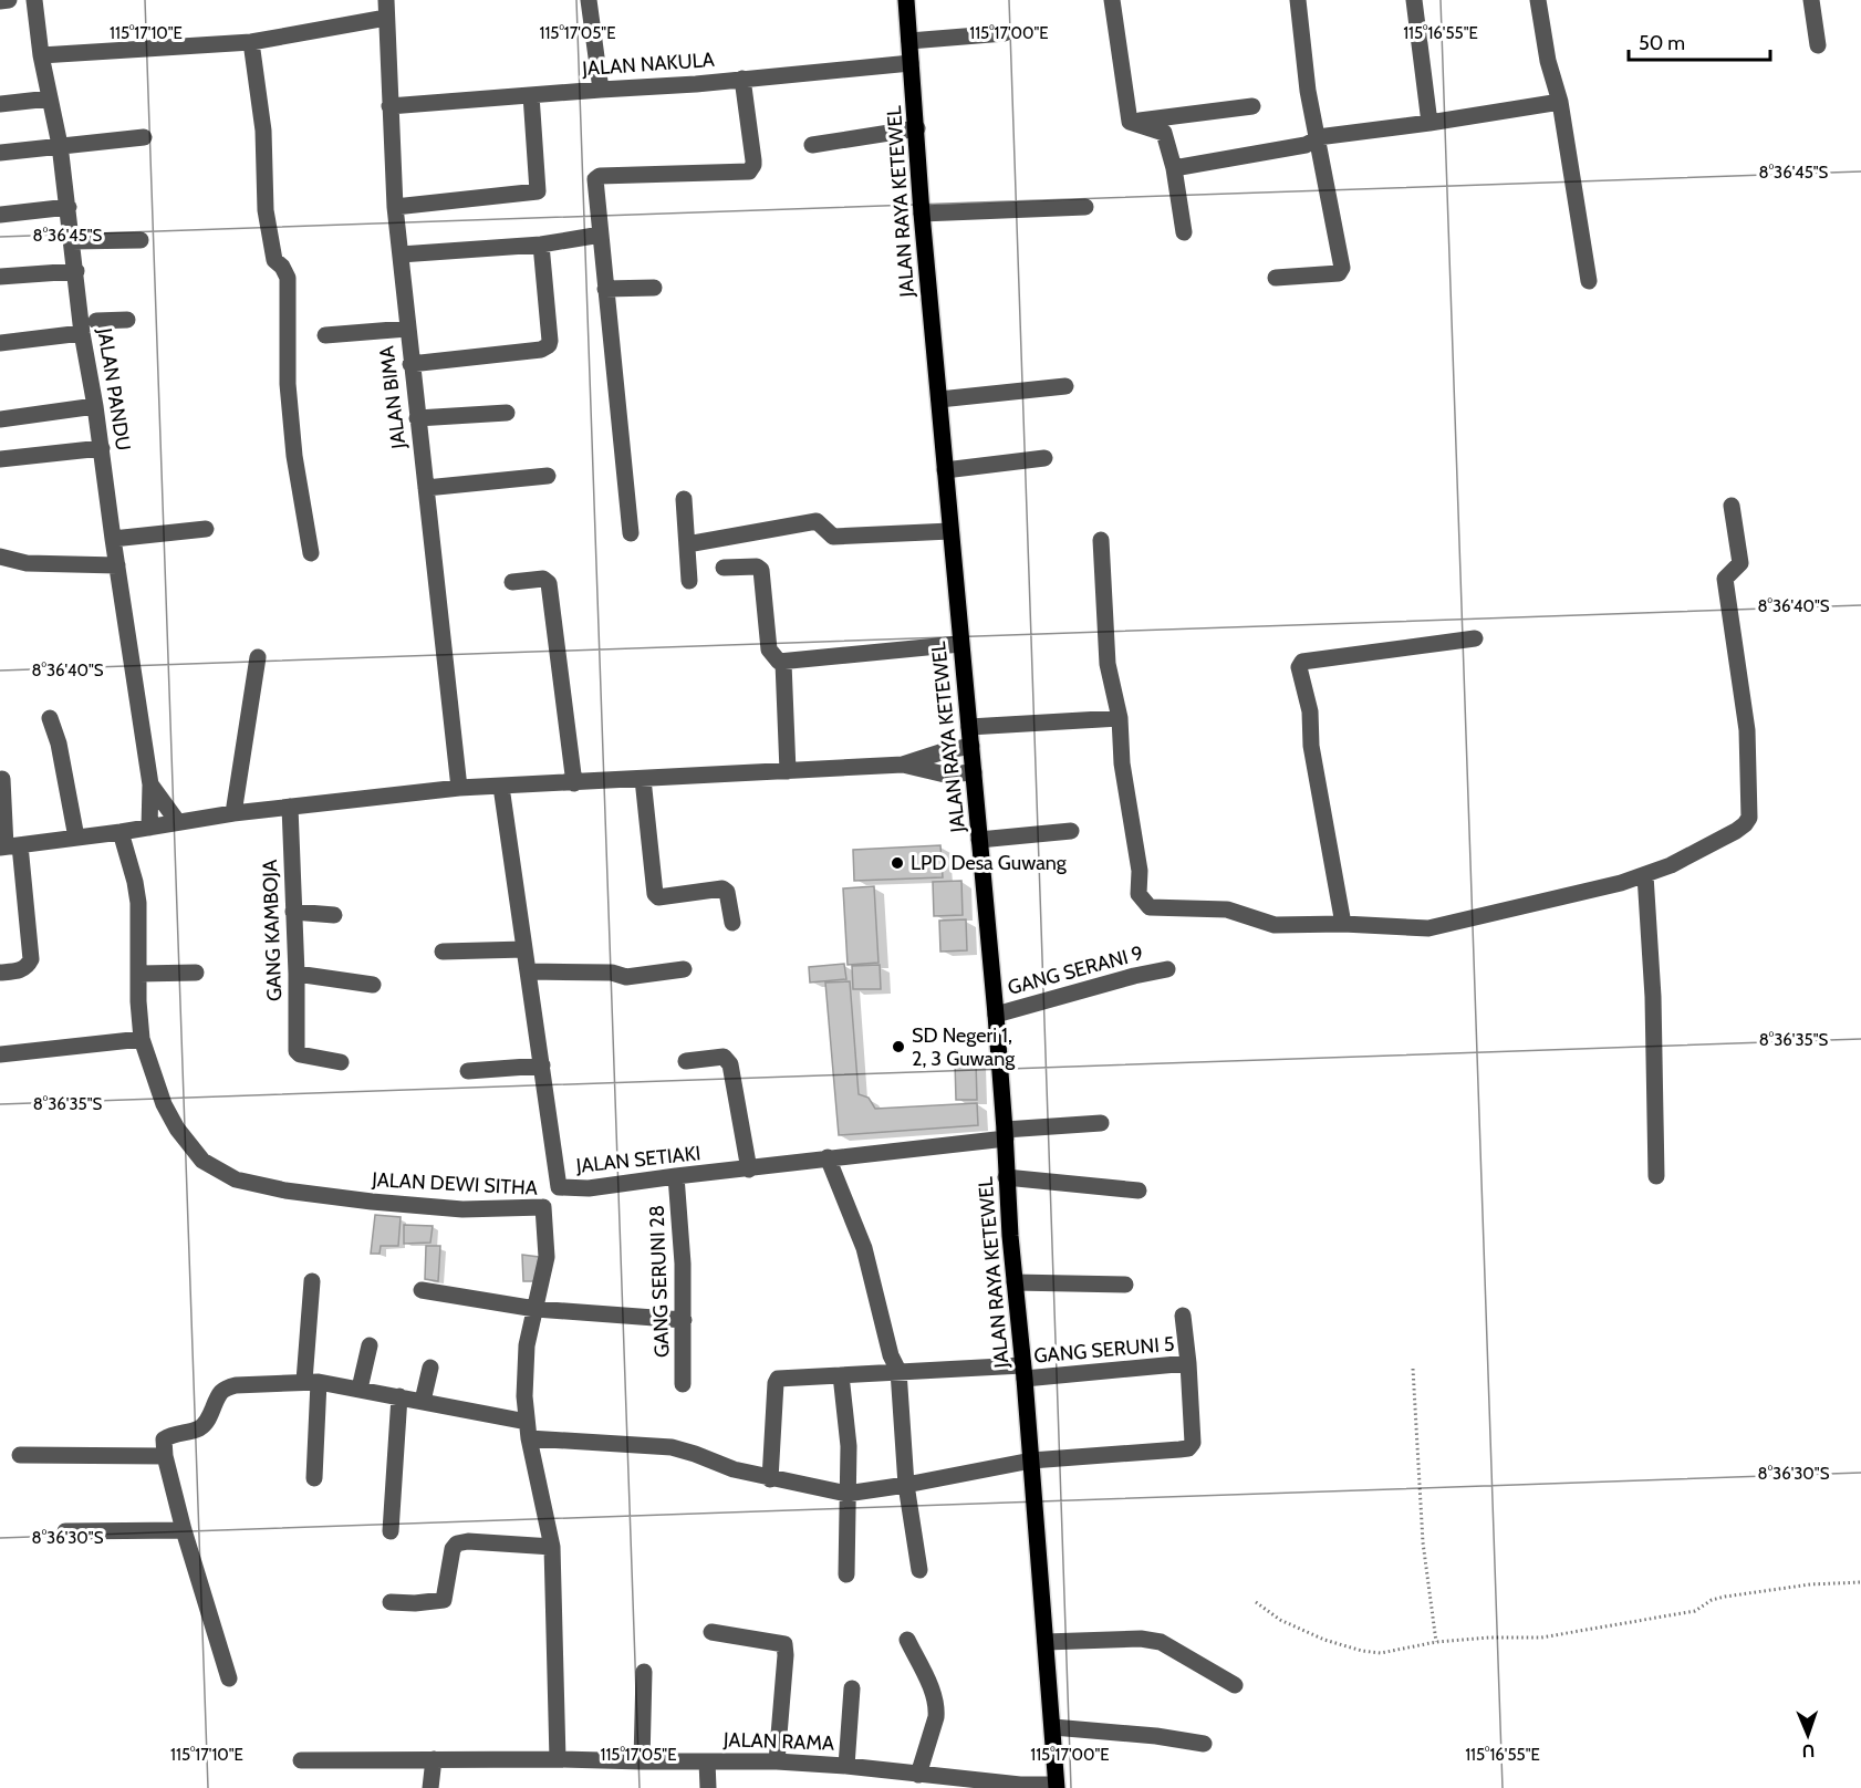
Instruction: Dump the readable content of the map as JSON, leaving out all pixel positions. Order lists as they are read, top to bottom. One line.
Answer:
{"streets":{"main road":["JALAN RAYA KETEWEL"],"street":["JALAN NAKULA","JALAN PANDU","JALAN BIMA","GANG KAMBOJA","GANG SERANI 9","JALAN SETIAKI","JALAN DEWI SITHA","GANG SERUNI 28","GANG SERUNI 5","JALAN RAMA"]},"crossings":[["JALAN NAKULA","JALAN RAYA KETEWEL"],["JALAN NAKULA","JALAN BIMA"],["JALAN RAYA KETEWEL","GANG SERANI 9"],["JALAN RAYA KETEWEL","JALAN SETIAKI"],["JALAN RAYA KETEWEL","GANG SERUNI 5"],["JALAN RAYA KETEWEL","JALAN RAMA"],["JALAN SETIAKI","GANG SERUNI 28"],["JALAN DEWI SITHA","JALAN RAMA"]],"places":["LPD Desa Guwang","SD Negeri 1, 2, 3 Guwang"],"scale_bar":"50 m","north":"bottom","coordinates":["115°17'10\"E","115°17'05\"E","115°17'00\"E","115°16'55\"E","8°36'45\"S","8°36'40\"S","8°36'35\"S","8°36'30\"S"]}
